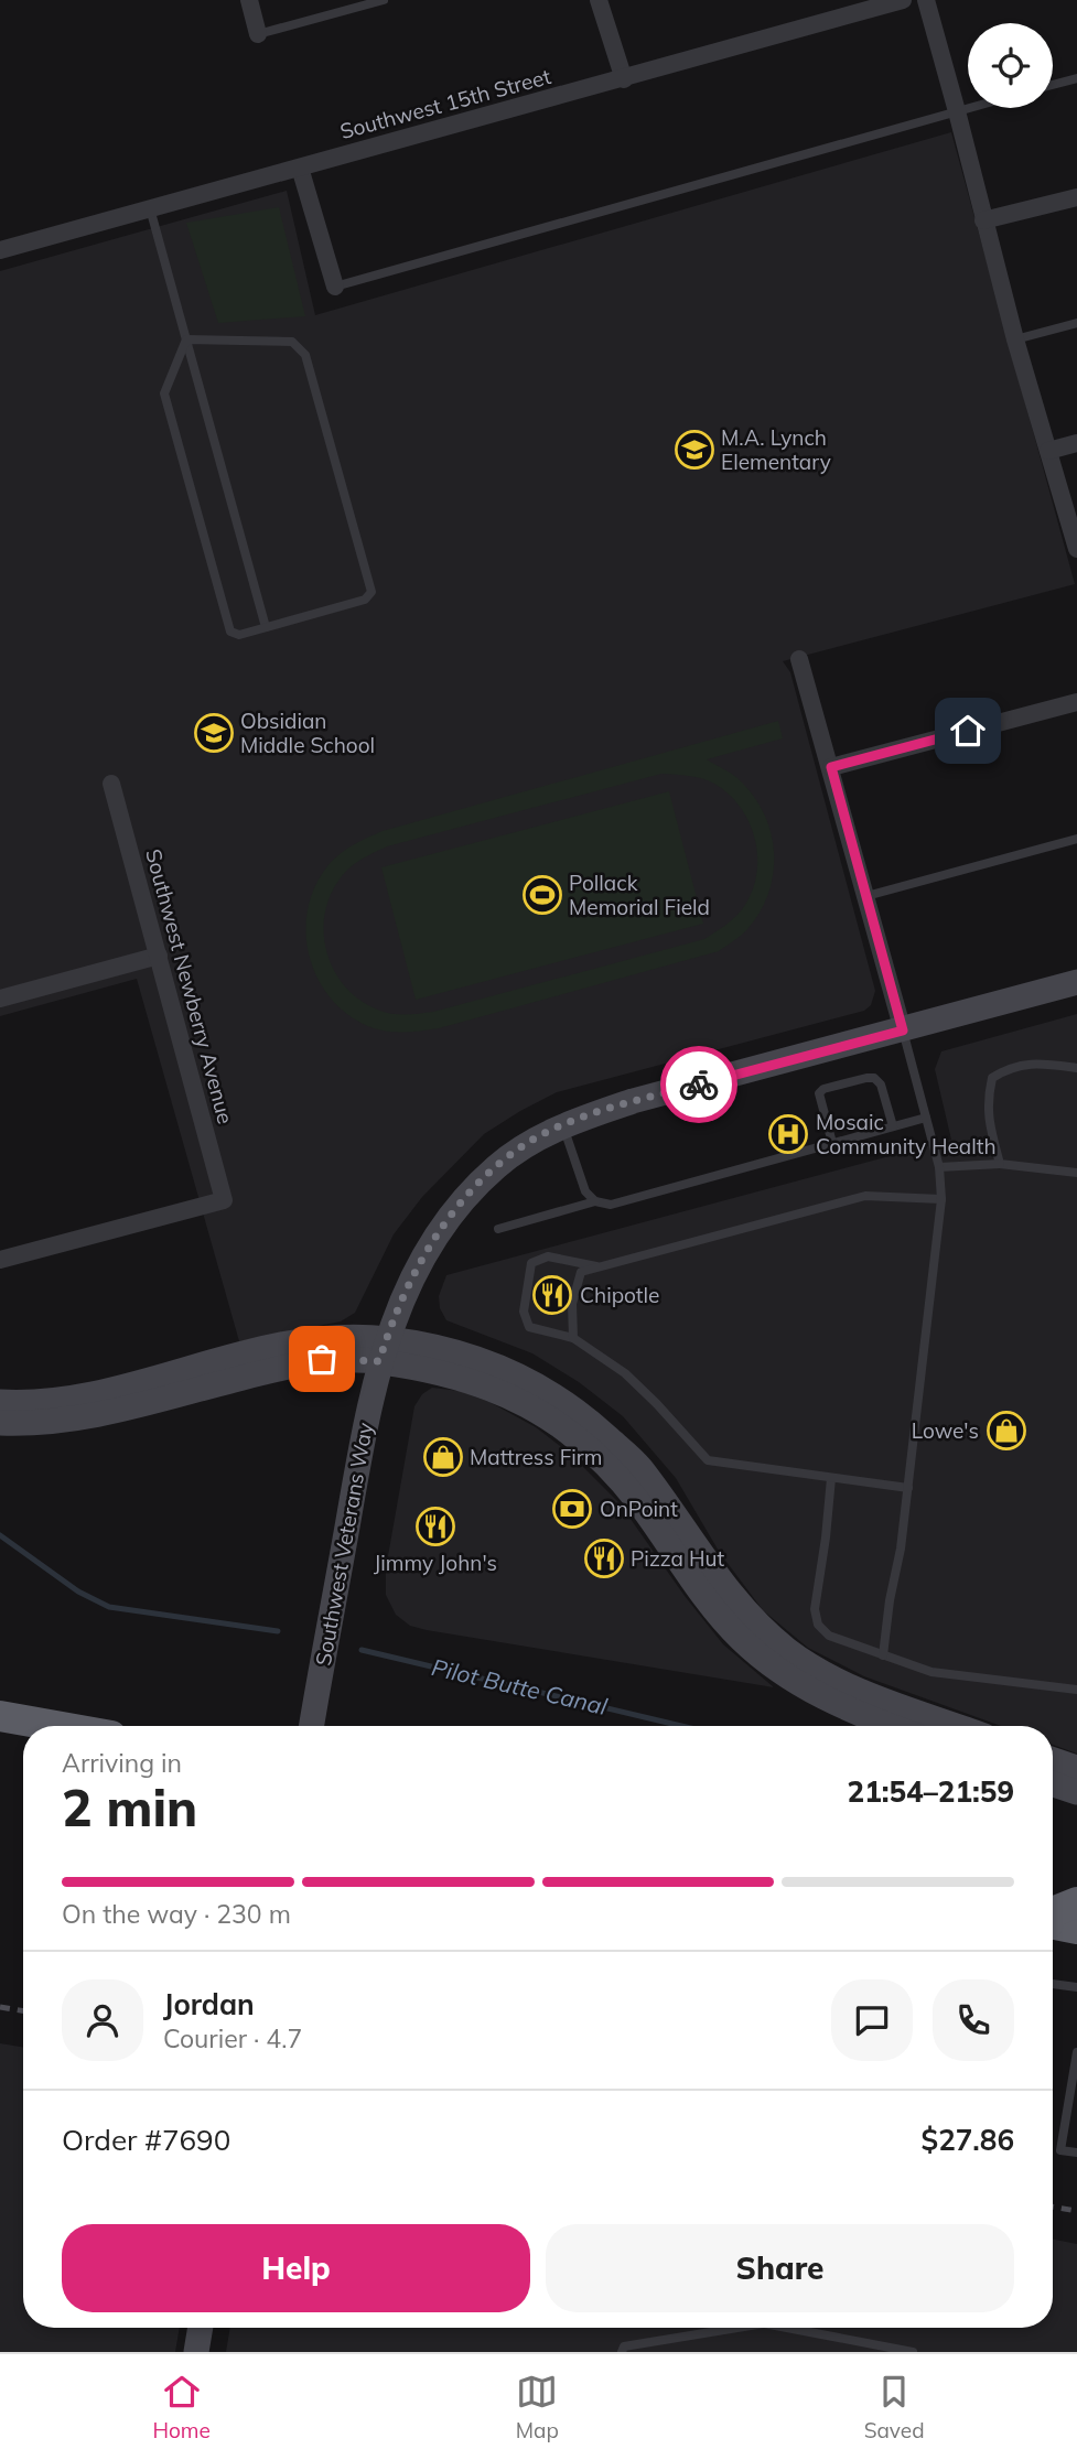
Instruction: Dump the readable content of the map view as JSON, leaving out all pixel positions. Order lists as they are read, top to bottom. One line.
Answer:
{"streets":{"main road":["Southwest Veterans Way"],"street":["Southwest 15th Street","Southwest Newberry Avenue"]},"water":["Pilot Butte Canal"],"places":{"school or university":["M.A. Lynch Elementary","Obsidian Middle School"],"sports":["Pollack Memorial Field"],"hospital":["Mosaic Community Health"],"restaurant":["Chipotle","Jimmy John's","Pizza Hut"],"shop":["Lowe's","Mattress Firm"],"bank":["OnPoint"]},"page":{"heading":["2 min","Arriving in","21:54–21:59"],"panel":["Jordan","Courier · 4.7","Order #7690","$27.86"],"bar":"On the way · 230 m","buttons":["Help","Share"],"tabs":["Home","Map","Saved"]}}
